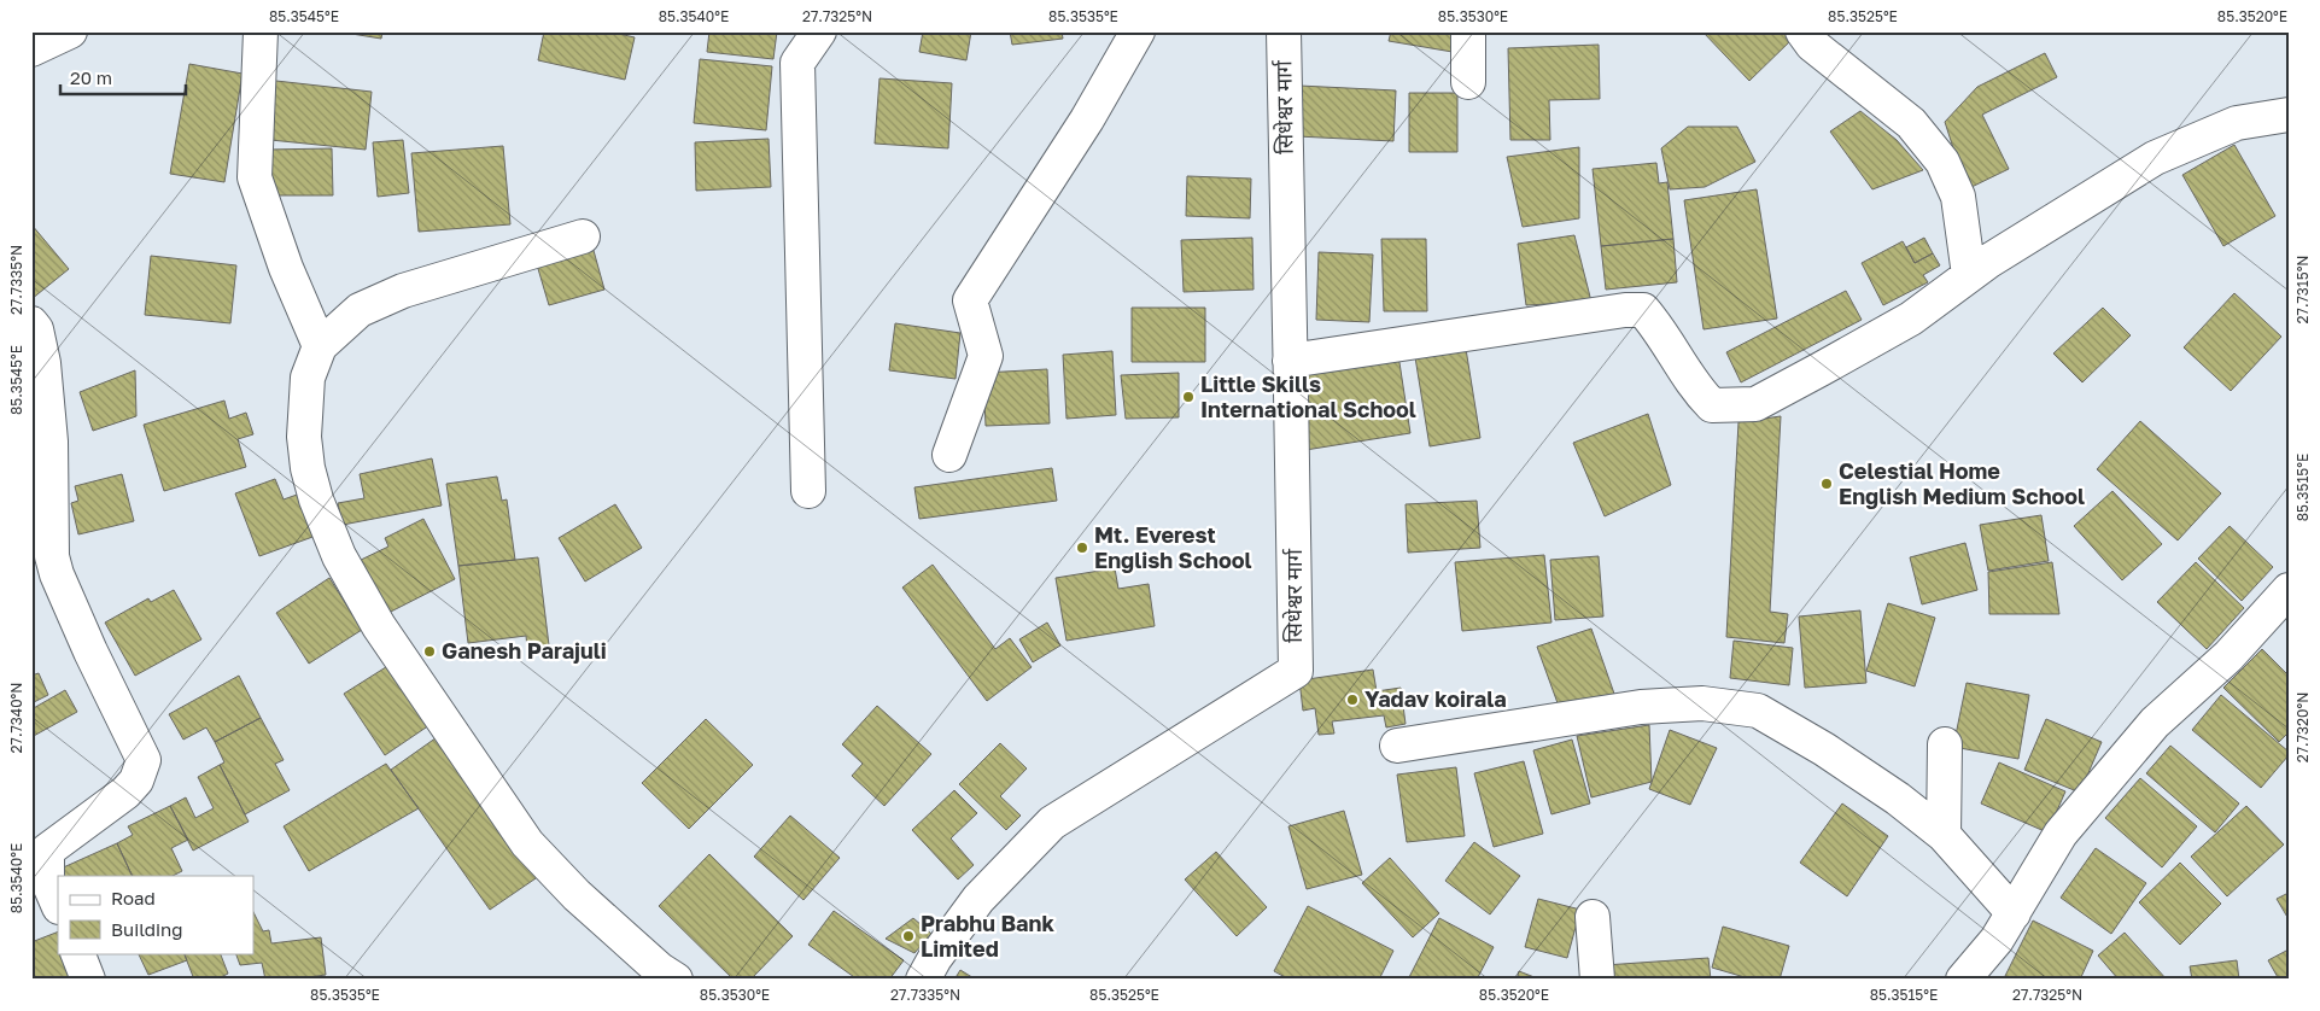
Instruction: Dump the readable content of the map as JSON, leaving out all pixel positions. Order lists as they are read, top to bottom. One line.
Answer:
{"streets":{"street":["सिधेश्वर मार्ग"]},"places":["Little Skills International School","Celestial Home English Medium School","Mt. Everest English School","Ganesh Parajuli","Yadav koirala","Prabhu Bank Limited"],"legend":["Road","Building"],"scale_bar":"20 m","coordinates":["85.3545°E","85.3540°E","27.7325°N","85.3535°E","85.3530°E","85.3525°E","85.3520°E","27.7335°N","27.7315°N","85.3515°E","27.7340°N","27.7320°N"]}
